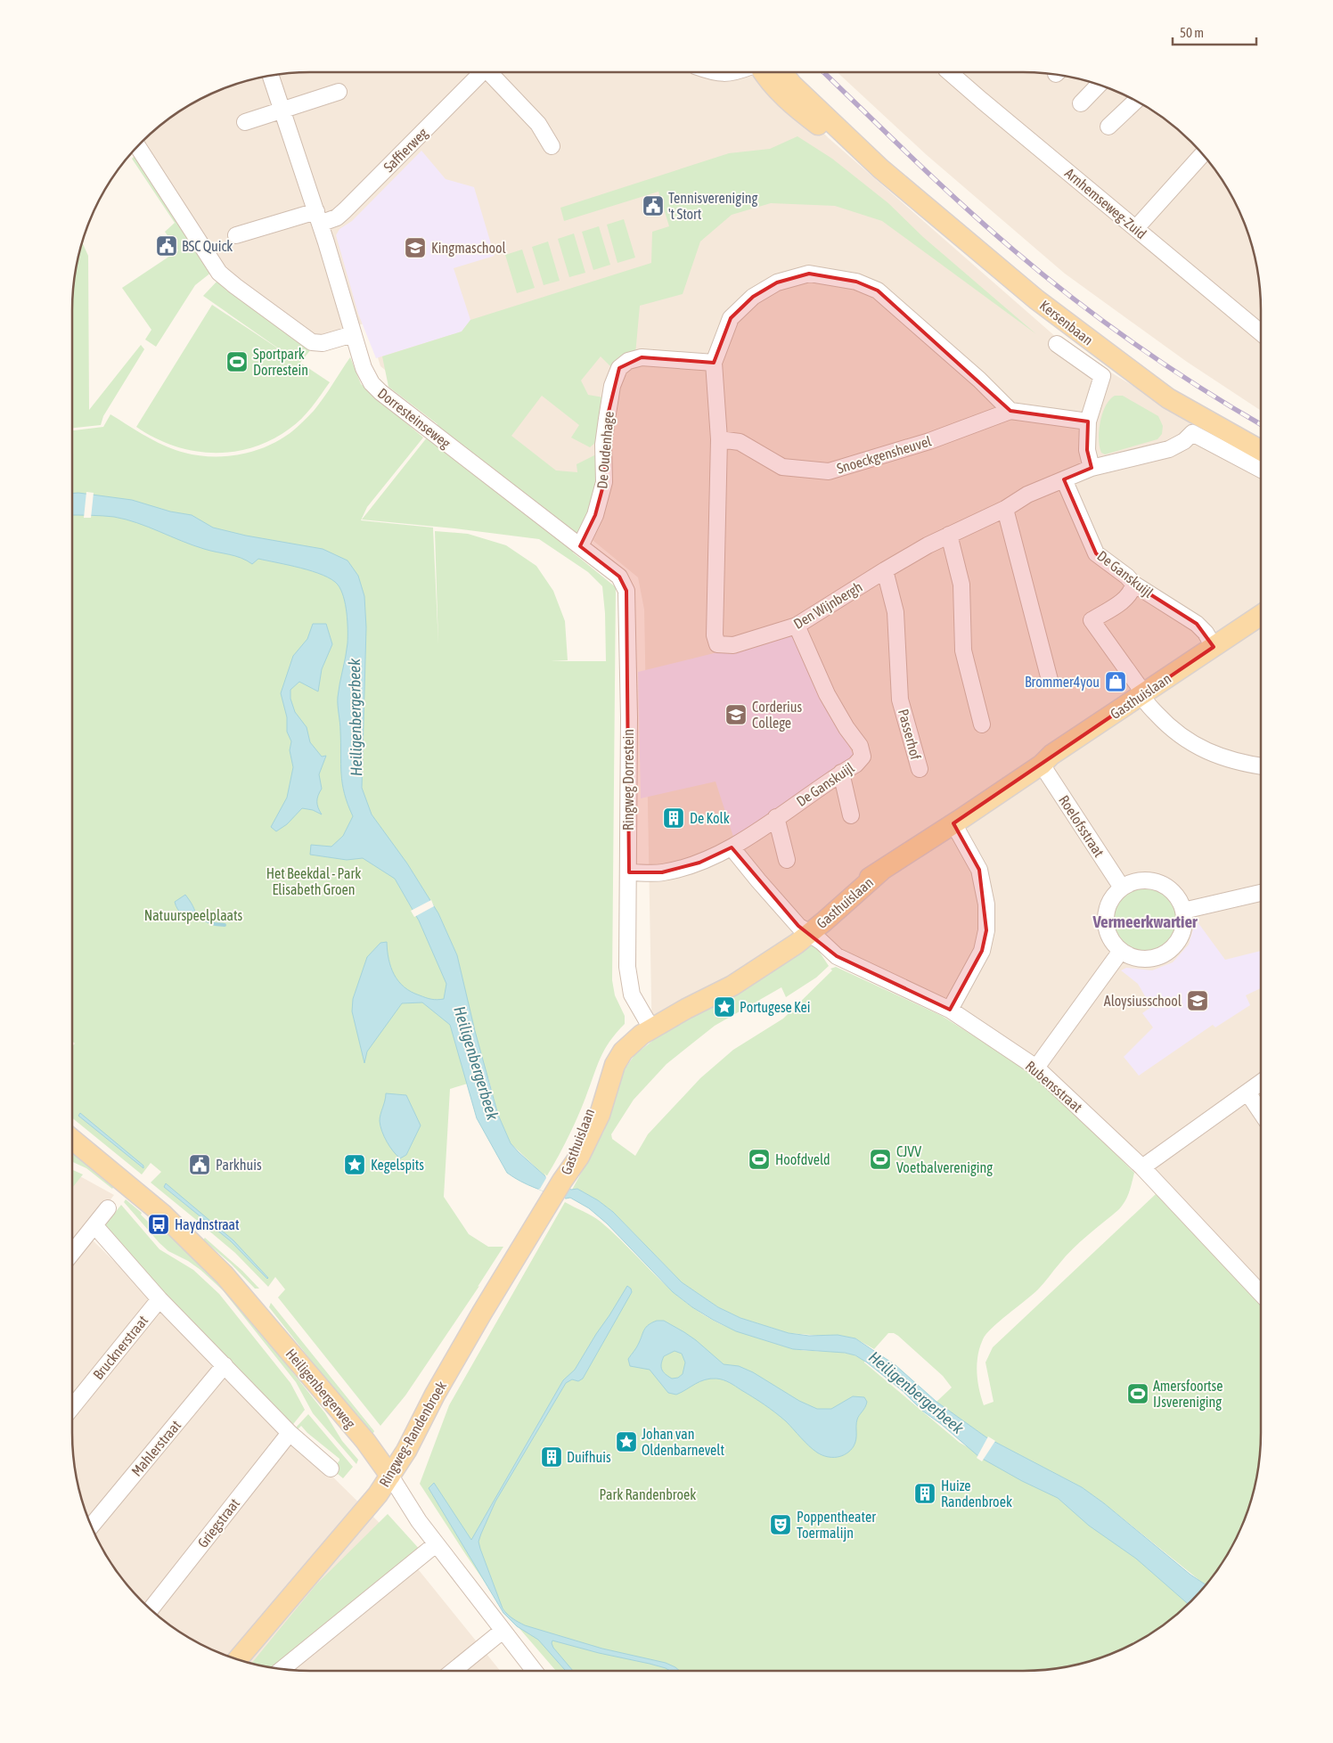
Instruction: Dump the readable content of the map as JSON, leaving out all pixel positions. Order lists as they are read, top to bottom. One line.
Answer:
{"streets":{"main road":["Kersenbaan","Gasthuislaan","Heiligenbergerweg","Ringweg-Randenbroek"],"street":["Saffierweg","Arnhemseweg-Zuid","Dorresteinseweg","De Oudenhage","Snoeckgensheuvel","De Ganskuijl","Den Wijnbergh","Passerhof","Ringweg Dorrestein","Roelofsstraat","Rubensstraat","Brucknerstraat","Mahlerstraat","Griegstraat"]},"crossings":[["Saffierweg","Dorresteinseweg"],["Dorresteinseweg","De Oudenhage"],["Dorresteinseweg","Ringweg Dorrestein"],["De Oudenhage","Ringweg Dorrestein"],["Snoeckgensheuvel","Den Wijnbergh"],["De Ganskuijl","Den Wijnbergh"],["De Ganskuijl","Gasthuislaan"],["De Ganskuijl","Ringweg Dorrestein"],["De Ganskuijl","Rubensstraat"],["Den Wijnbergh","Passerhof"],["Gasthuislaan","Ringweg Dorrestein"],["Gasthuislaan","Roelofsstraat"],["Gasthuislaan","Rubensstraat"],["Gasthuislaan","Ringweg-Randenbroek"],["Heiligenbergerweg","Ringweg-Randenbroek"]],"districts":["Vermeerkwartier"],"water":["Heiligenbergerbeek"],"parks":["Het Beekdal - Park Elisabeth Groen","Natuurspeelplaats","Park Randenbroek"],"places":{"public building":["Tennisvereniging 't Stort","BSC Quick","Parkhuis"],"school or university":["Kingmaschool","Corderius College","Aloysiusschool"],"sports":["Sportpark Dorrestein","Hoofdveld","CJVV Voetbalvereniging","Amersfoortse IJsvereniging"],"shop":["Brommer4you"],"building":["De Kolk","Duifhuis","Huize Randenbroek"],"place":["Portugese Kei","Kegelspits","Johan van Oldenbarnevelt"],"bus stop":["Haydnstraat"],"theatre":["Poppentheater Toermalijn"]},"scale_bar":"50 m"}
